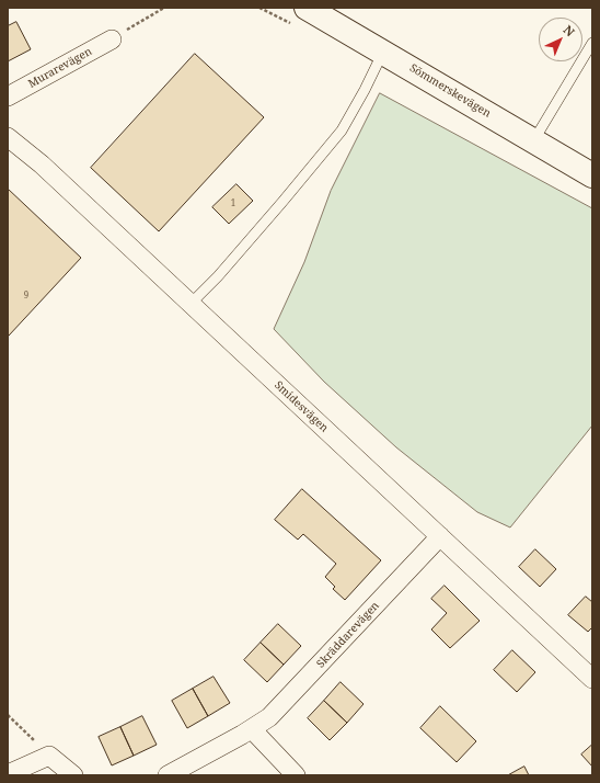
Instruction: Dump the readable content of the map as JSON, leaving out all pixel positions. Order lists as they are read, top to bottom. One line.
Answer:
{"streets":{"street":["Murarevägen","Sömmerskevägen","Smidesvägen","Skräddarevägen"]},"crossings":[["Smidesvägen","Skräddarevägen"]],"house_numbers":["1","9"],"north":"top right"}
